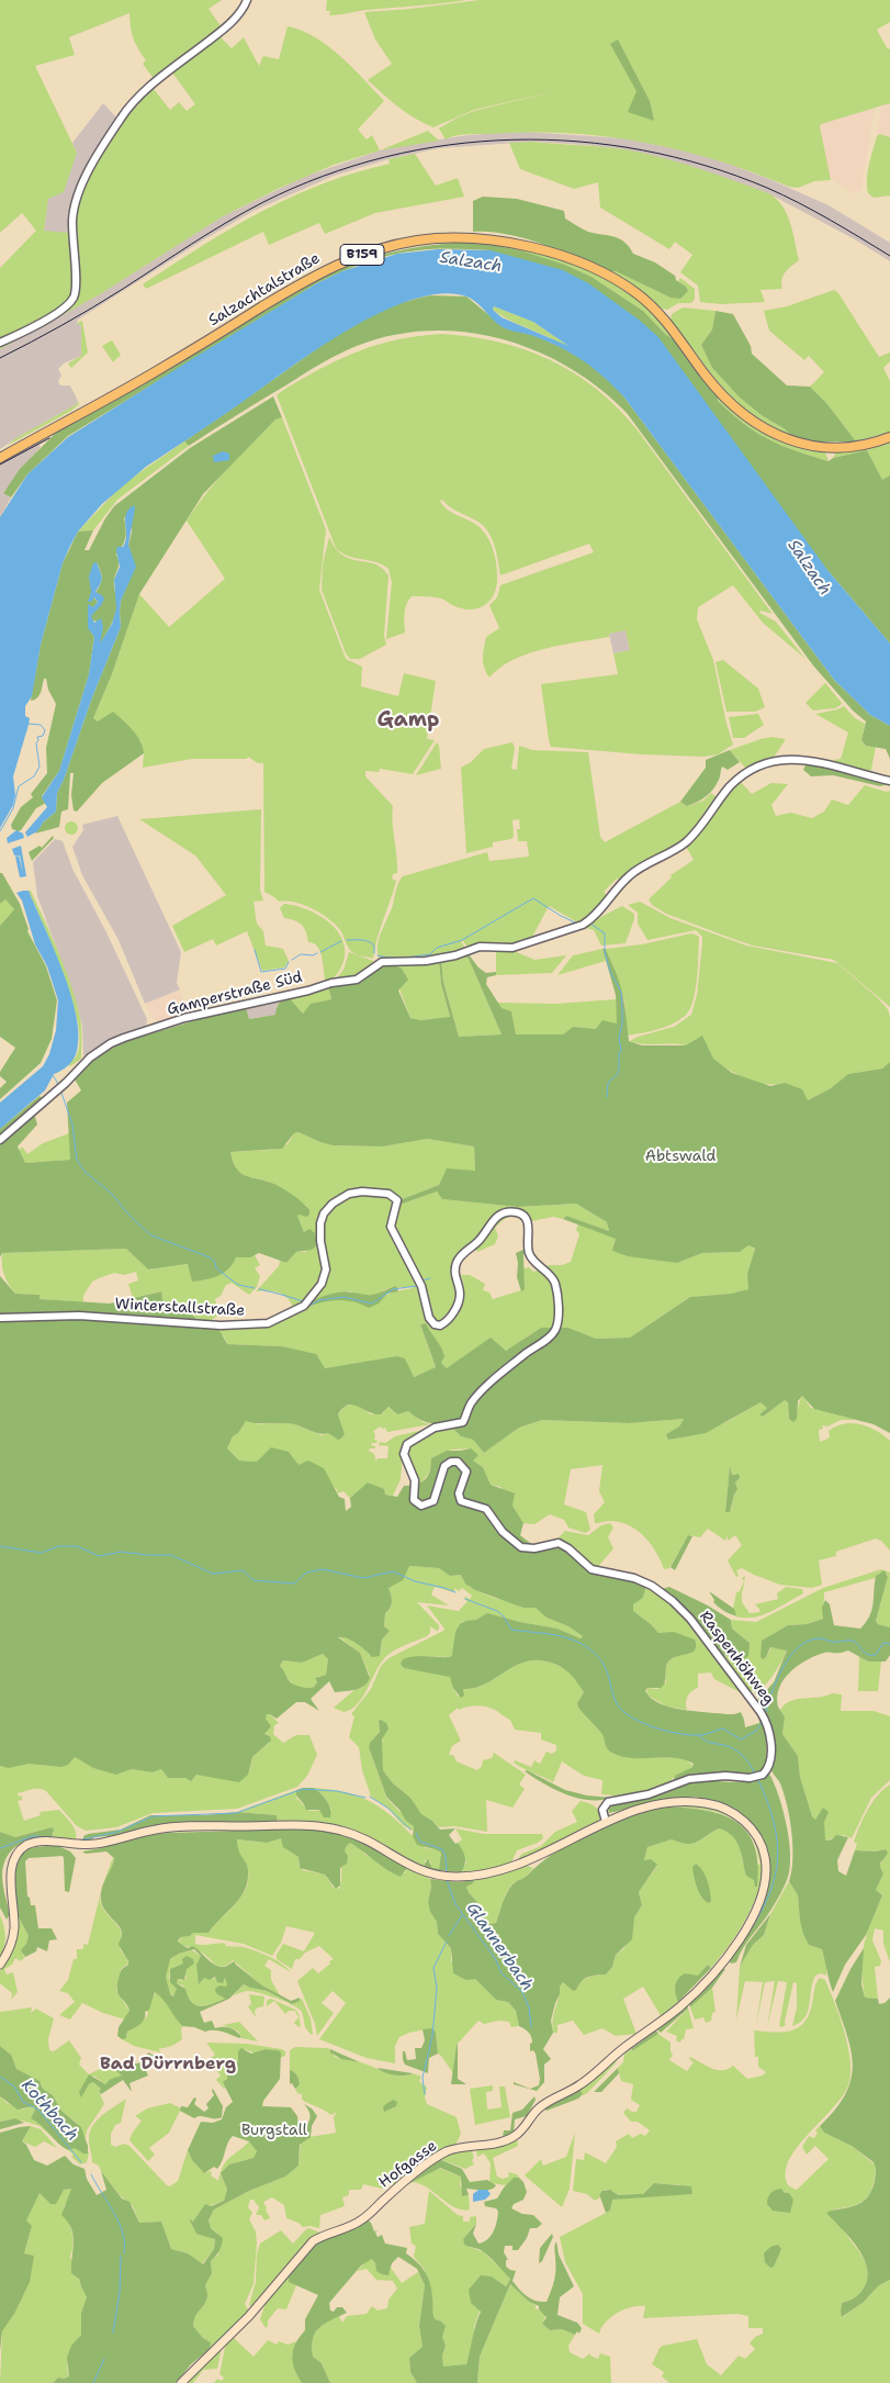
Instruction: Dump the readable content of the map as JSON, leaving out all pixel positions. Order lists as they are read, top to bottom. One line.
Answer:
{"streets":{"main road":["B159","Salzachtalstraße","Hofgasse"],"street":["Gamperstraße Süd","Winterstallstraße","Raspenhöhweg"]},"crossings":[["Winterstallstraße","Raspenhöhweg"],["Raspenhöhweg","Hofgasse"]],"districts":["Gamp","Bad Dürrnberg"],"water":["Salzach","Glannerbach","Kothbach"],"parks":["Abtswald","Burgstall"]}
